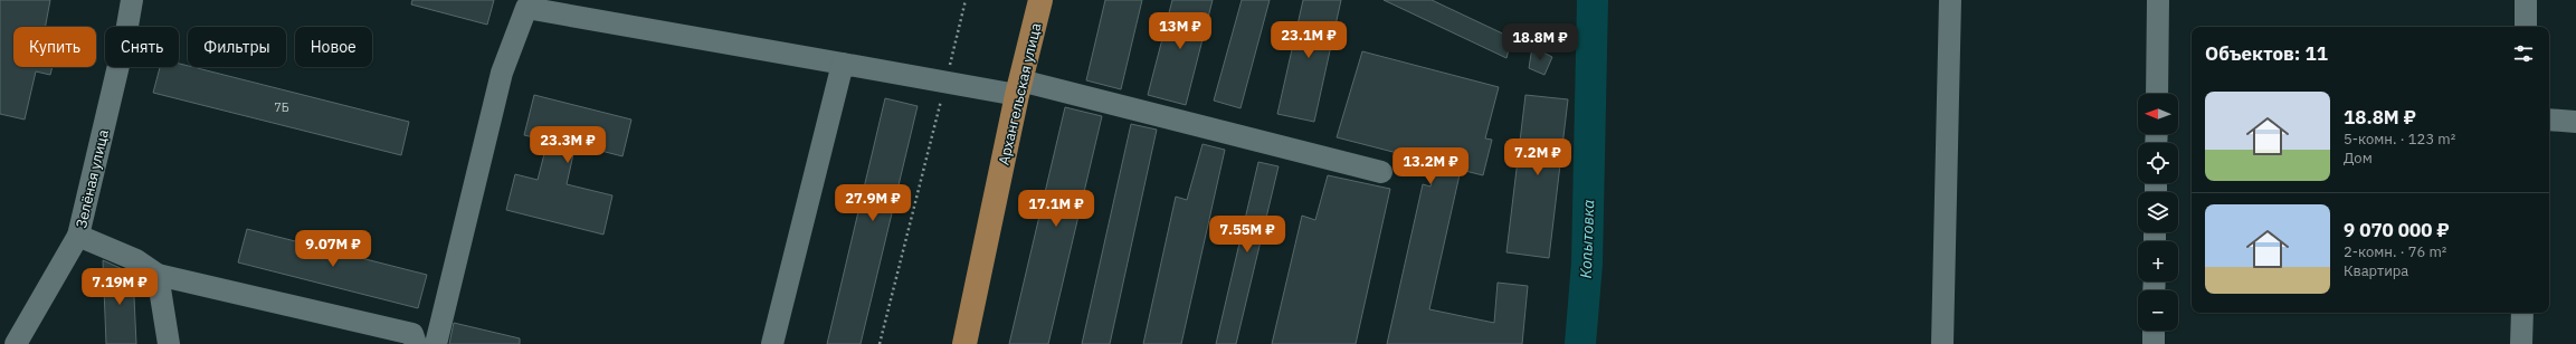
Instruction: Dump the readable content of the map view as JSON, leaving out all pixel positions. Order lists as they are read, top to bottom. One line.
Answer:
{"streets":{"main road":["Архангельская улица"],"street":["Зелёная улица"]},"water":["Копытовка"],"house_numbers":["7Б"],"north":"left","page":{"price":["13M ₽","23.1M ₽","18.8M ₽","23.3M ₽","7.2M ₽","13.2M ₽","27.9M ₽","17.1M ₽","7.55M ₽","9.07M ₽","7.19M ₽"],"chip":["Купить","Снять","Фильтры","Новое"],"heading":"Объектов: 11","list":[{"name":"18.8M ₽","note":"5-комн. · 123 m² · Дом"},{"name":"9 070 000 ₽","note":"2-комн. · 76 m² · Квартира"}],"map_buttons":["+","−"]}}
